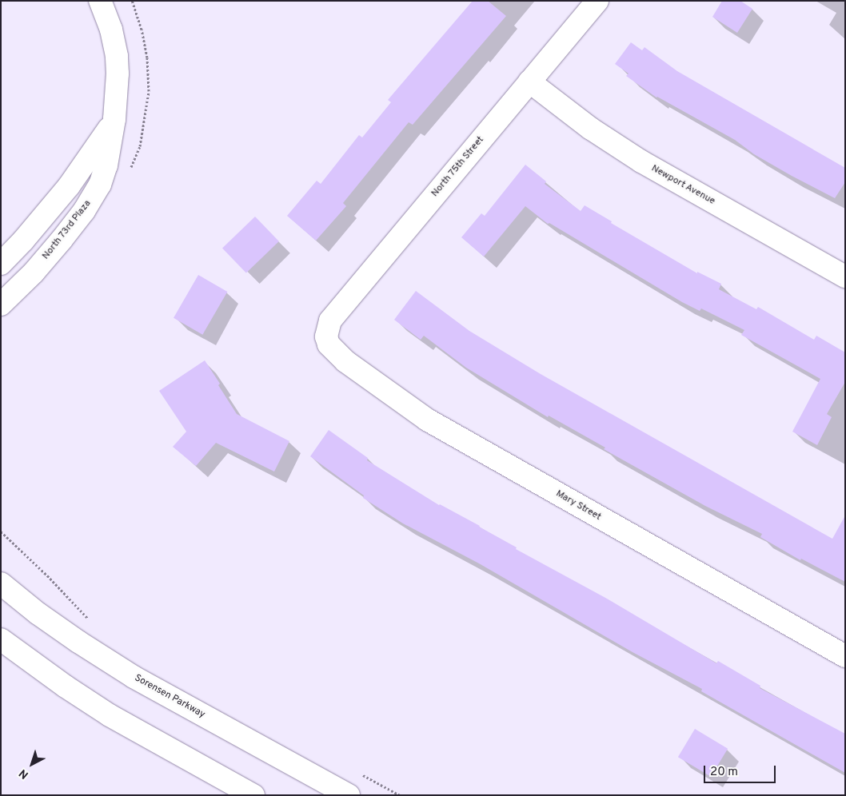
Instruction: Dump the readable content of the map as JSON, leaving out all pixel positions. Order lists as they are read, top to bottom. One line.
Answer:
{"streets":{"street":["North 75th Street","Newport Avenue","North 73rd Plaza","Mary Street","Sorensen Parkway"]},"crossings":[["North 75th Street","Newport Avenue"],["North 75th Street","Mary Street"]],"scale_bar":"20 m","north":"bottom left"}
